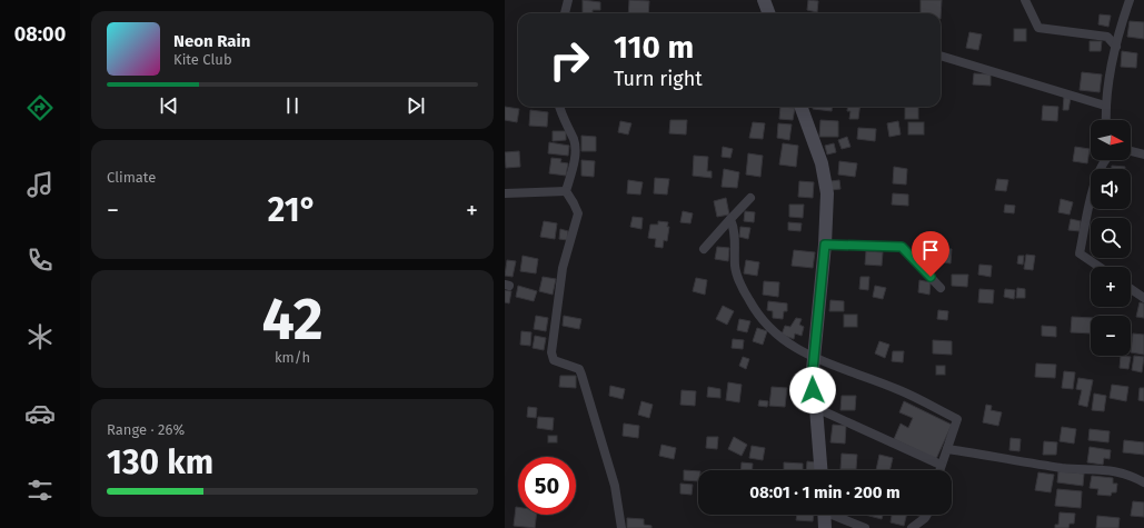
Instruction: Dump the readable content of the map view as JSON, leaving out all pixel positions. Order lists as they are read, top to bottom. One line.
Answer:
{"north":"right","page":{"tabs":"08:00","turn":["110 m","Turn right"],"song":["Neon Rain","Kite Club"],"map_buttons":["+","−"],"tile":["Climate",["42","km/h"],["Range · 26%","130 km"]],"heat":["−","21°","+"],"limit":"50","trip":"08:01 · 1 min · 200 m"}}
